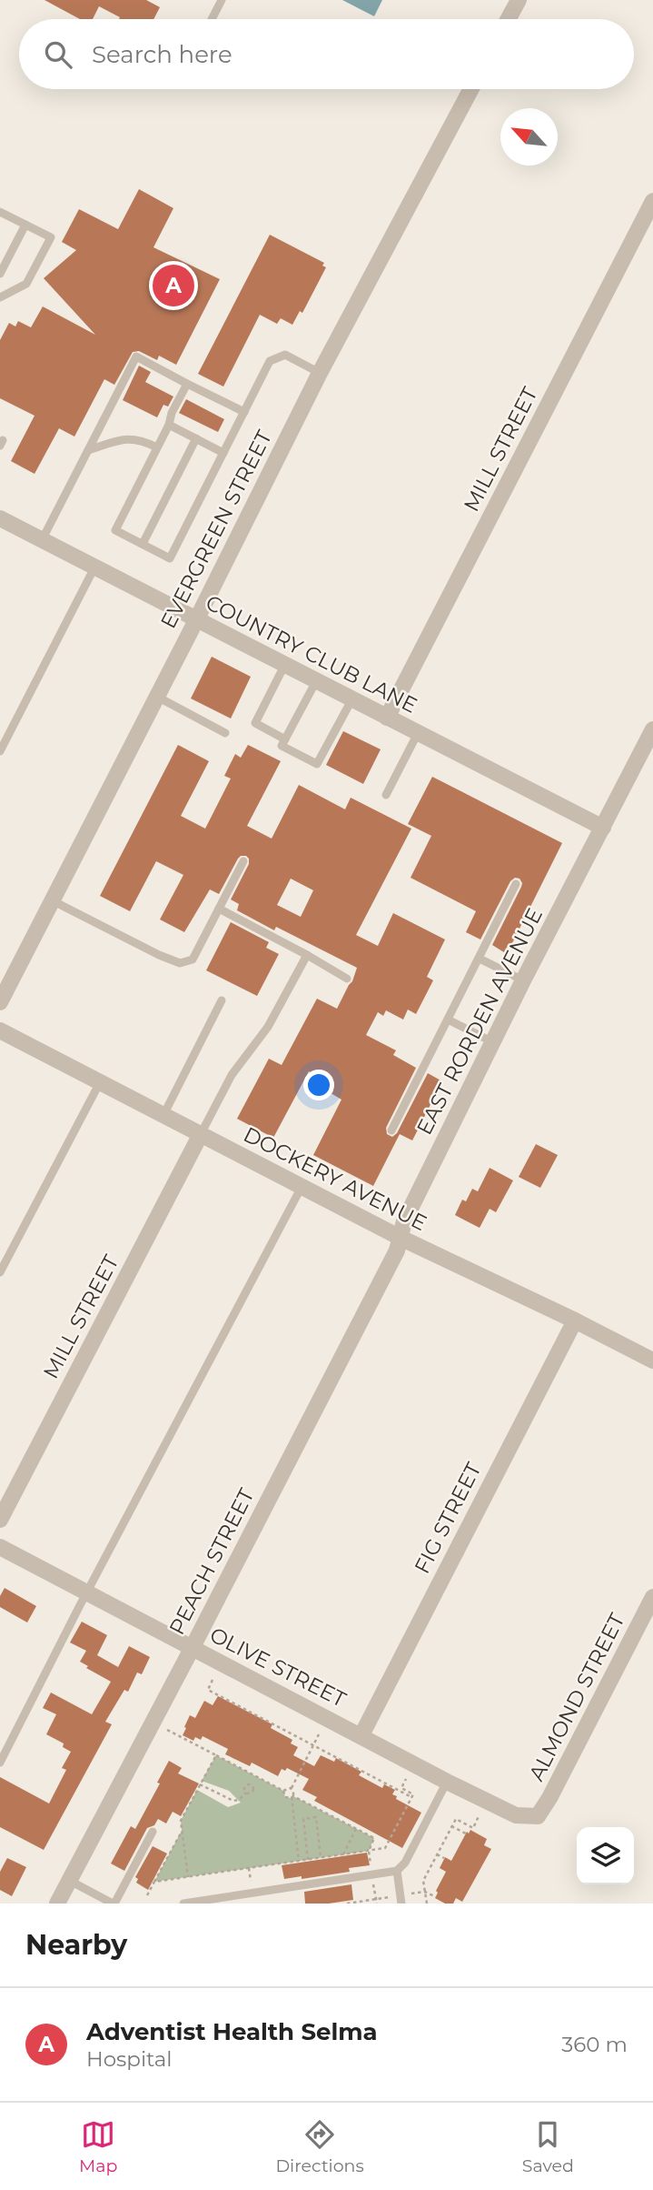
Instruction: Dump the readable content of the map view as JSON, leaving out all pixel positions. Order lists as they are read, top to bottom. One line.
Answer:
{"streets":{"street":["MILL STREET","EVERGREEN STREET","COUNTRY CLUB LANE","EAST RORDEN AVENUE","DOCKERY AVENUE","FIG STREET","PEACH STREET","OLIVE STREET","ALMOND STREET"]},"crossings":[["MILL STREET","COUNTRY CLUB LANE"],["MILL STREET","DOCKERY AVENUE"],["EVERGREEN STREET","COUNTRY CLUB LANE"],["COUNTRY CLUB LANE","EAST RORDEN AVENUE"],["EAST RORDEN AVENUE","DOCKERY AVENUE"],["EAST RORDEN AVENUE","PEACH STREET"],["DOCKERY AVENUE","FIG STREET"],["DOCKERY AVENUE","PEACH STREET"],["FIG STREET","OLIVE STREET"],["PEACH STREET","OLIVE STREET"],["OLIVE STREET","ALMOND STREET"]],"north":"top left","page":{"search":"Search here","pins":"A","heading":"Nearby","list":[{"mark":"A","name":"Adventist Health Selma","note":"Hospital","value":"360 m"}],"nav":["Map","Directions","Saved"]}}
